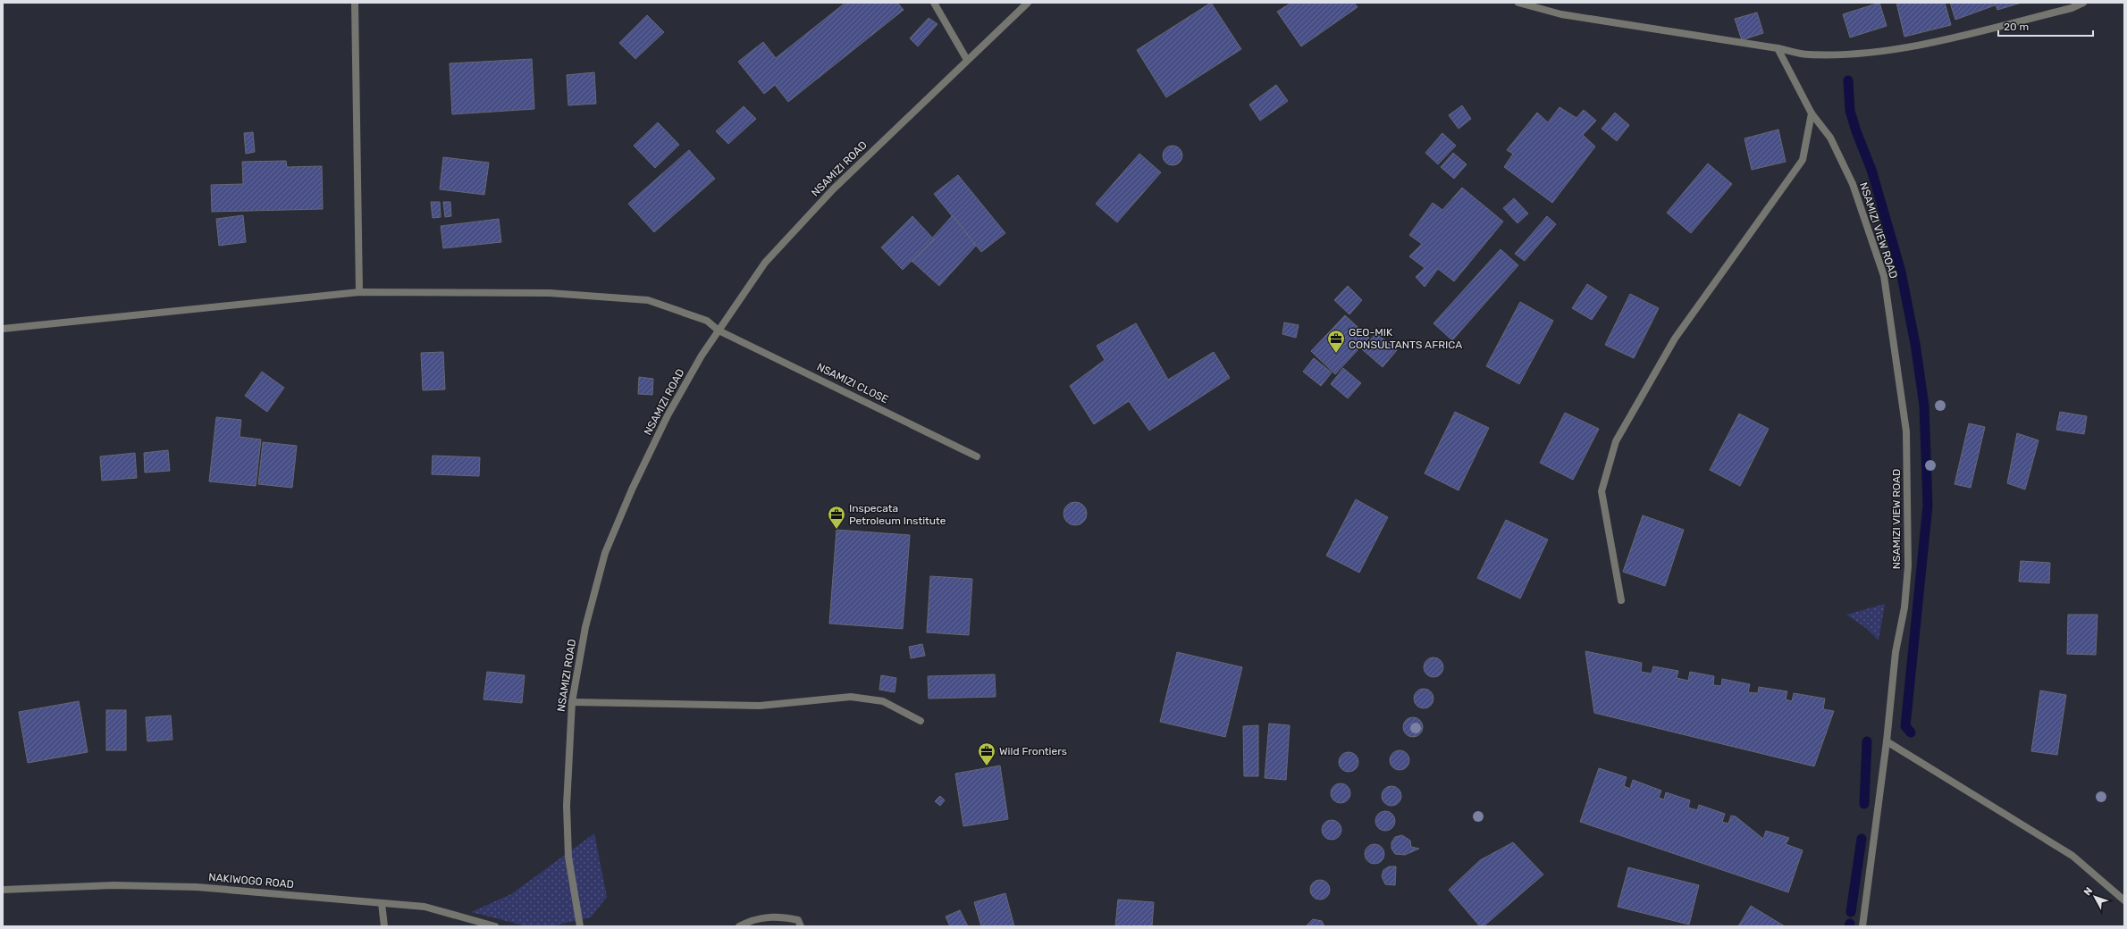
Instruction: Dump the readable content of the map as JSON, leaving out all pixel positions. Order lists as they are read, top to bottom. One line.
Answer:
{"streets":{"street":["NSAMIZI ROAD","NSAMIZI VIEW ROAD","NSAMIZI CLOSE","NAKIWOGO ROAD"]},"crossings":[["NSAMIZI ROAD","NSAMIZI CLOSE"]],"places":{"office":["GEO-MIK CONSULTANTS AFRICA","Inspecata Petroleum Institute","Wild Frontiers"]},"scale_bar":"20 m","north":"top left"}
